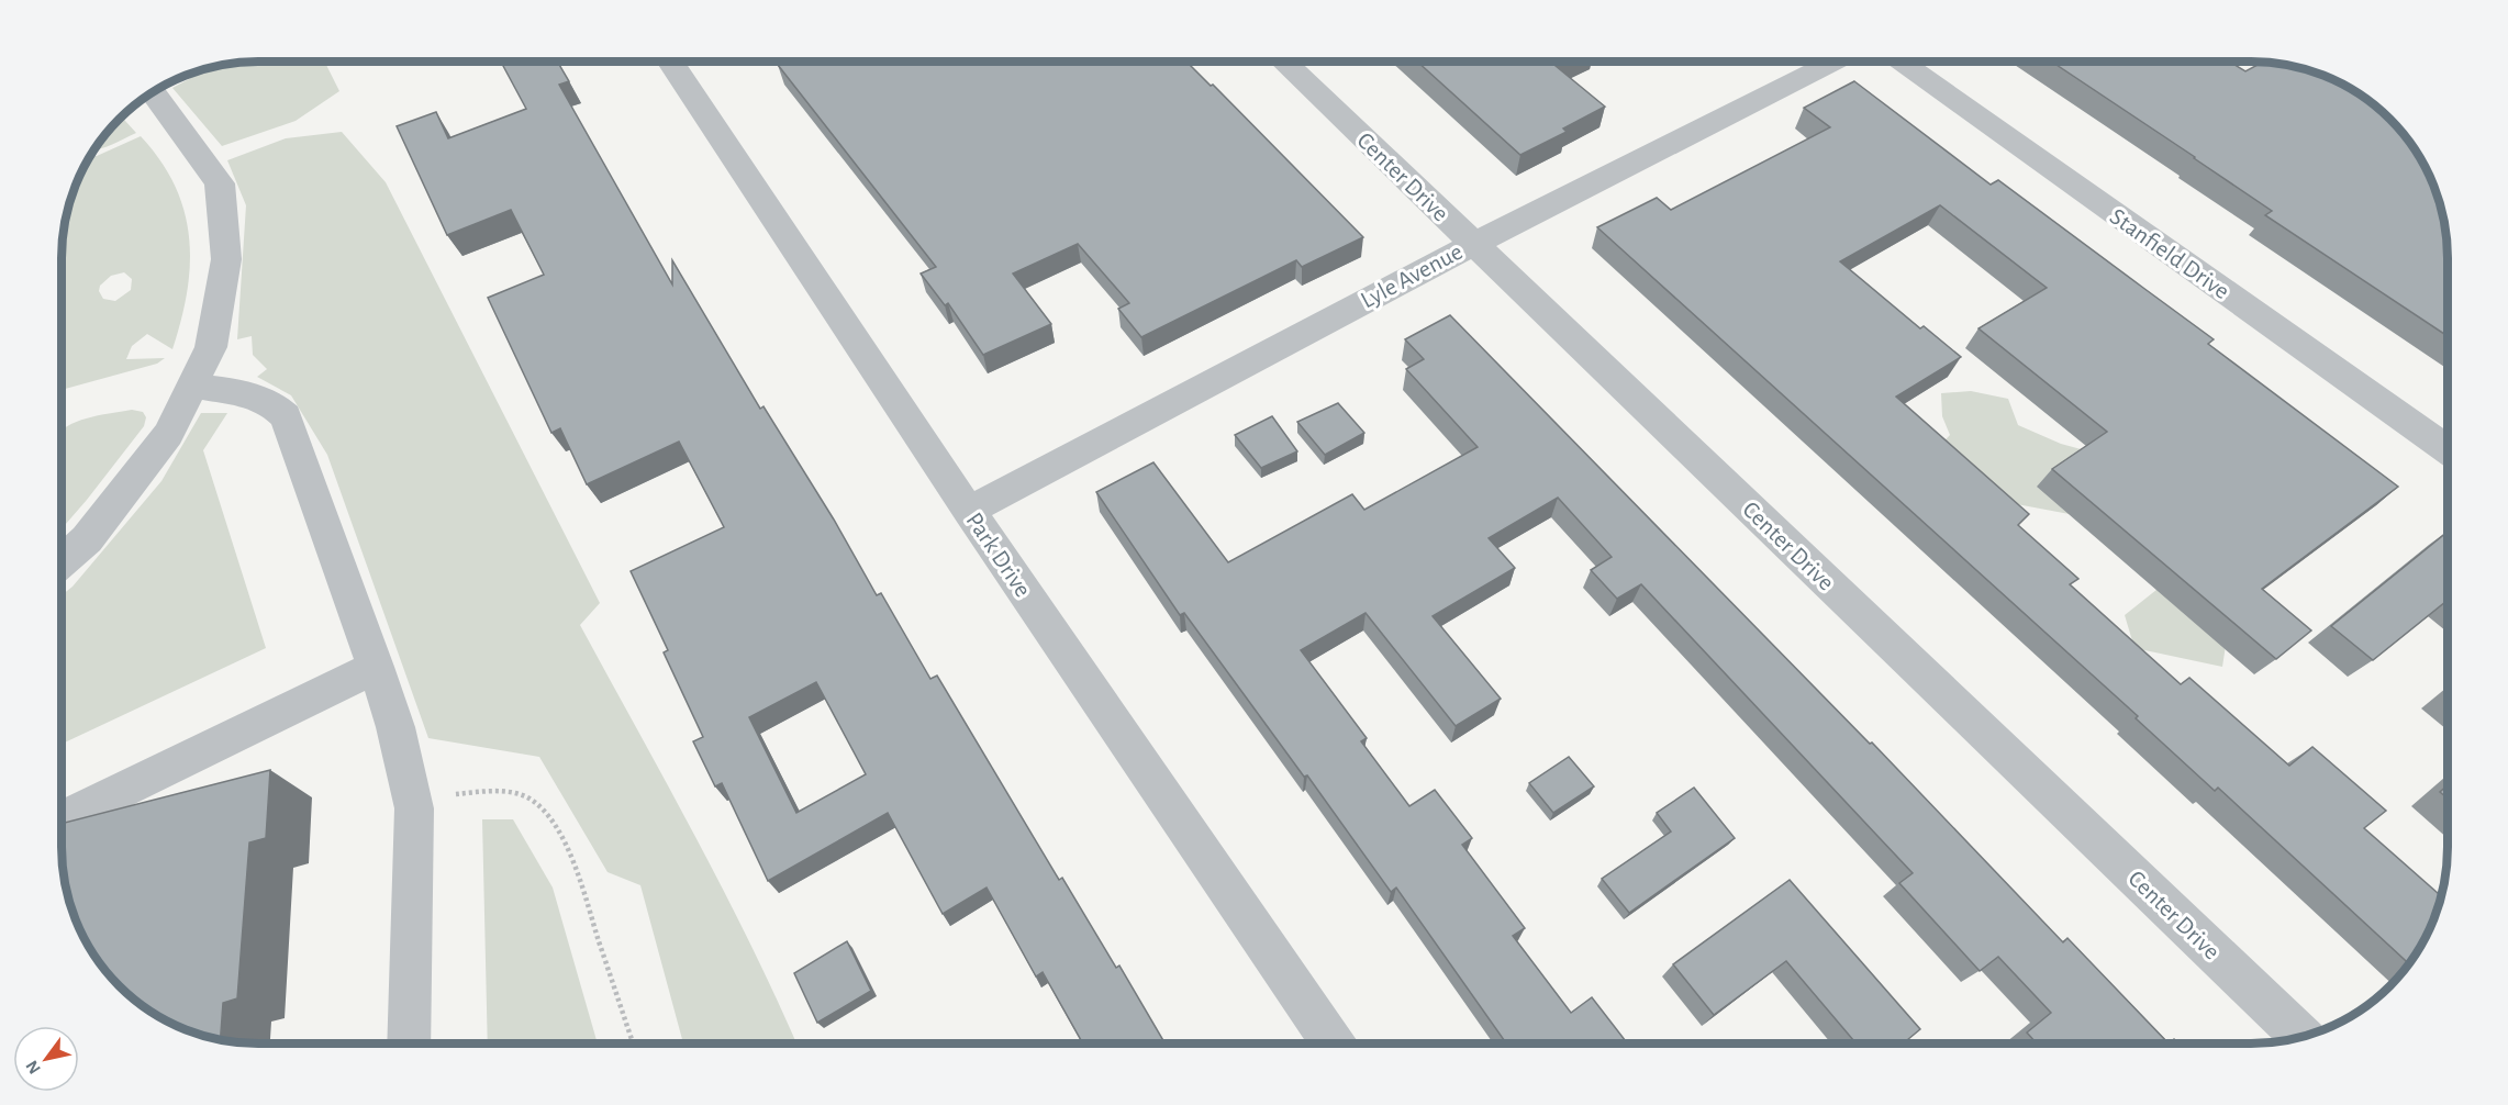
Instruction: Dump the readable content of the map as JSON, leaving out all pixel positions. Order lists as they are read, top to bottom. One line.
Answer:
{"streets":{"street":["Center Drive","Stanfield Drive","Lyle Avenue","Park Drive"]},"crossings":[["Center Drive","Lyle Avenue"],["Lyle Avenue","Park Drive"]],"north":"bottom left"}
